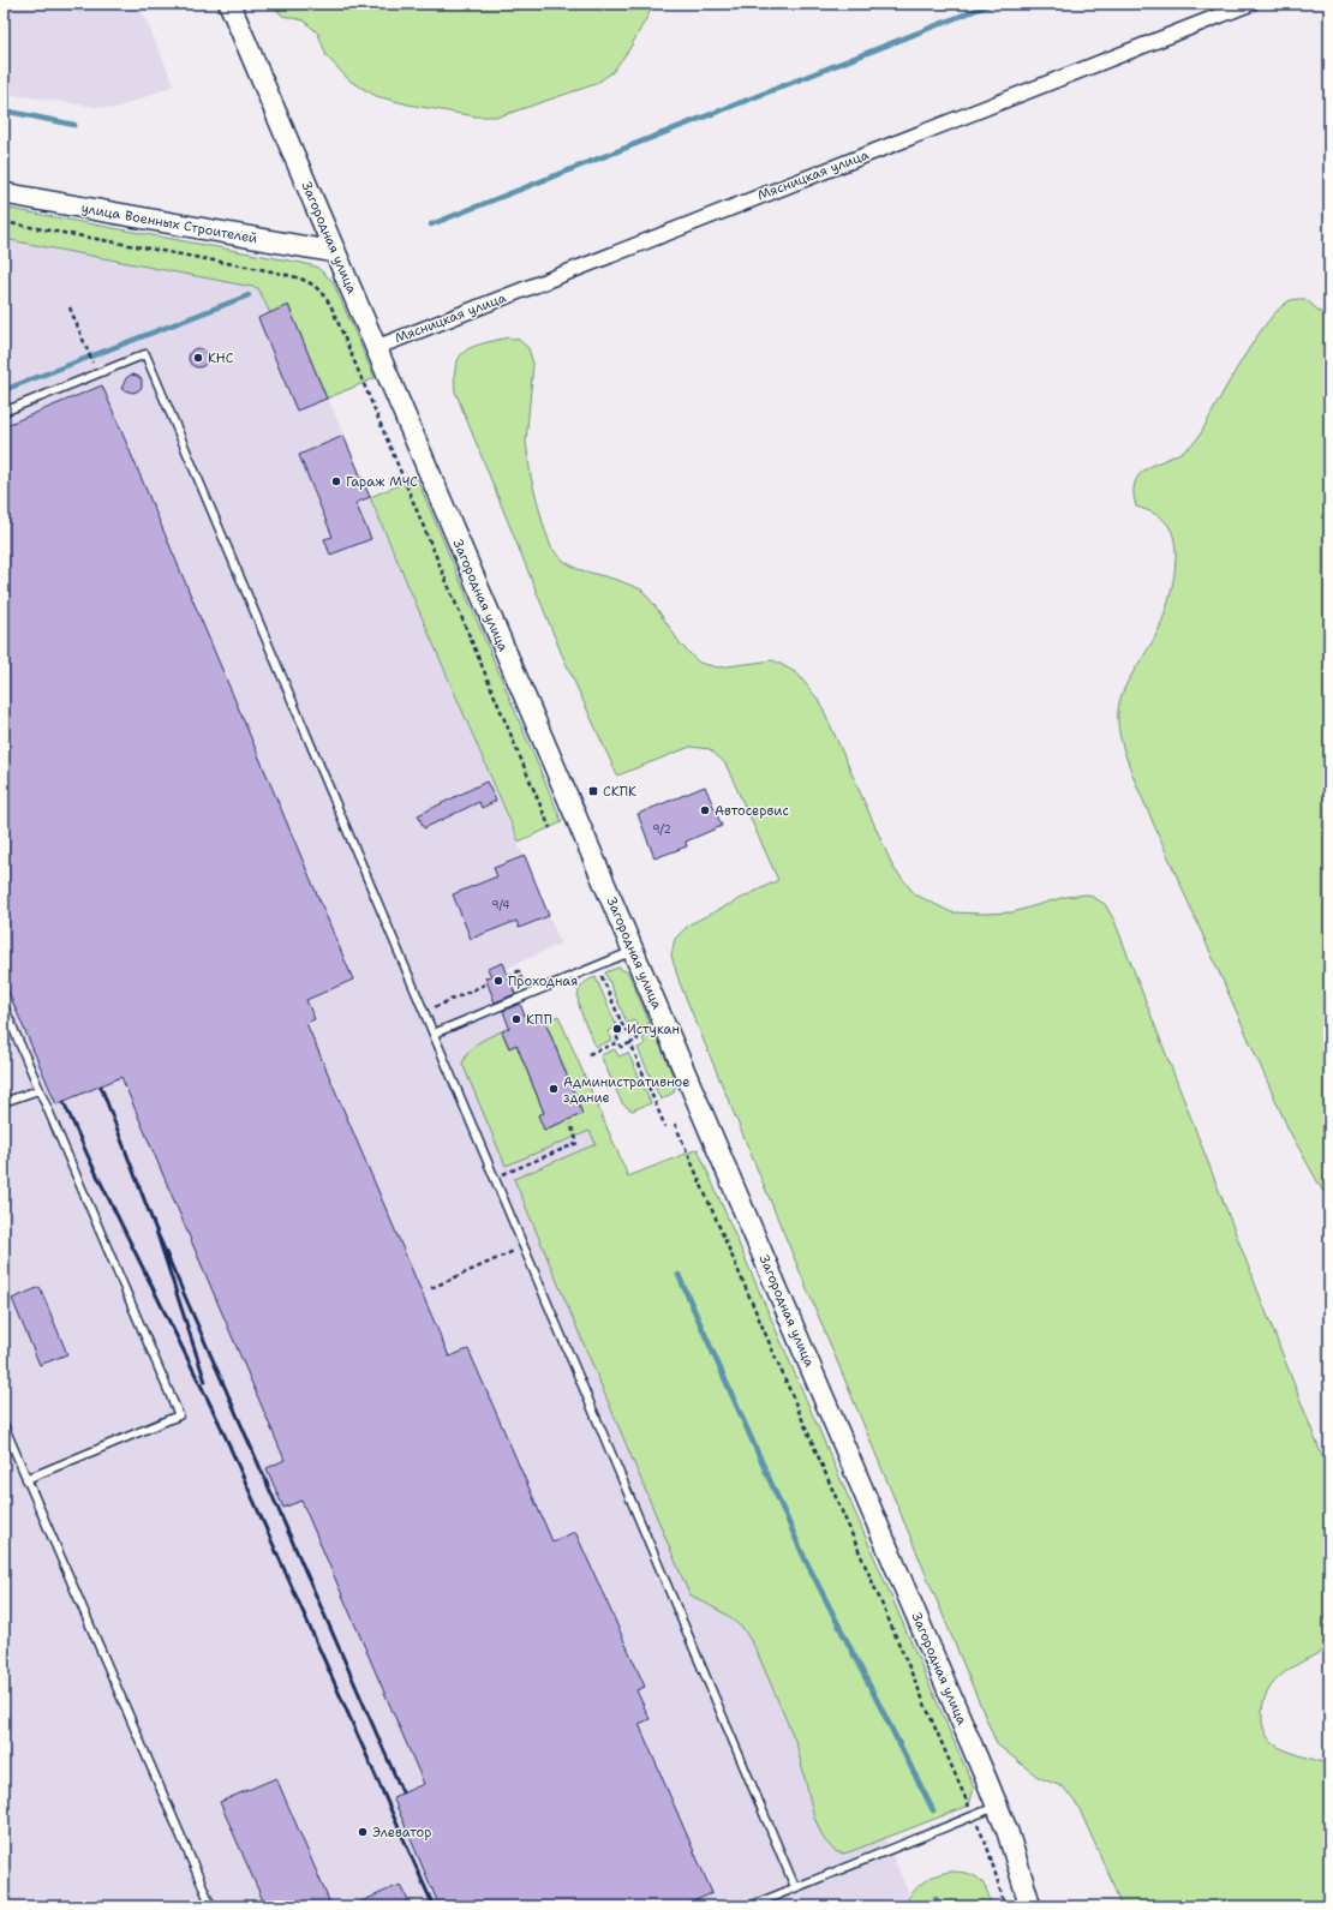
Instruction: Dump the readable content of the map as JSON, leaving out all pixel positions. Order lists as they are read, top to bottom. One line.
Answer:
{"streets":{"street":["Мясницкая улица","улица Военных Строителей","Загородная улица"]},"crossings":[["Мясницкая улица","Загородная улица"],["улица Военных Строителей","Загородная улица"]],"places":{"other":["КНС","Гараж МЧС","Автосервис","Проходная","КПП","Истукан","Административное здание","Элеватор"],"transit":["СКПК"]},"house_numbers":["9/2","9/4"]}
